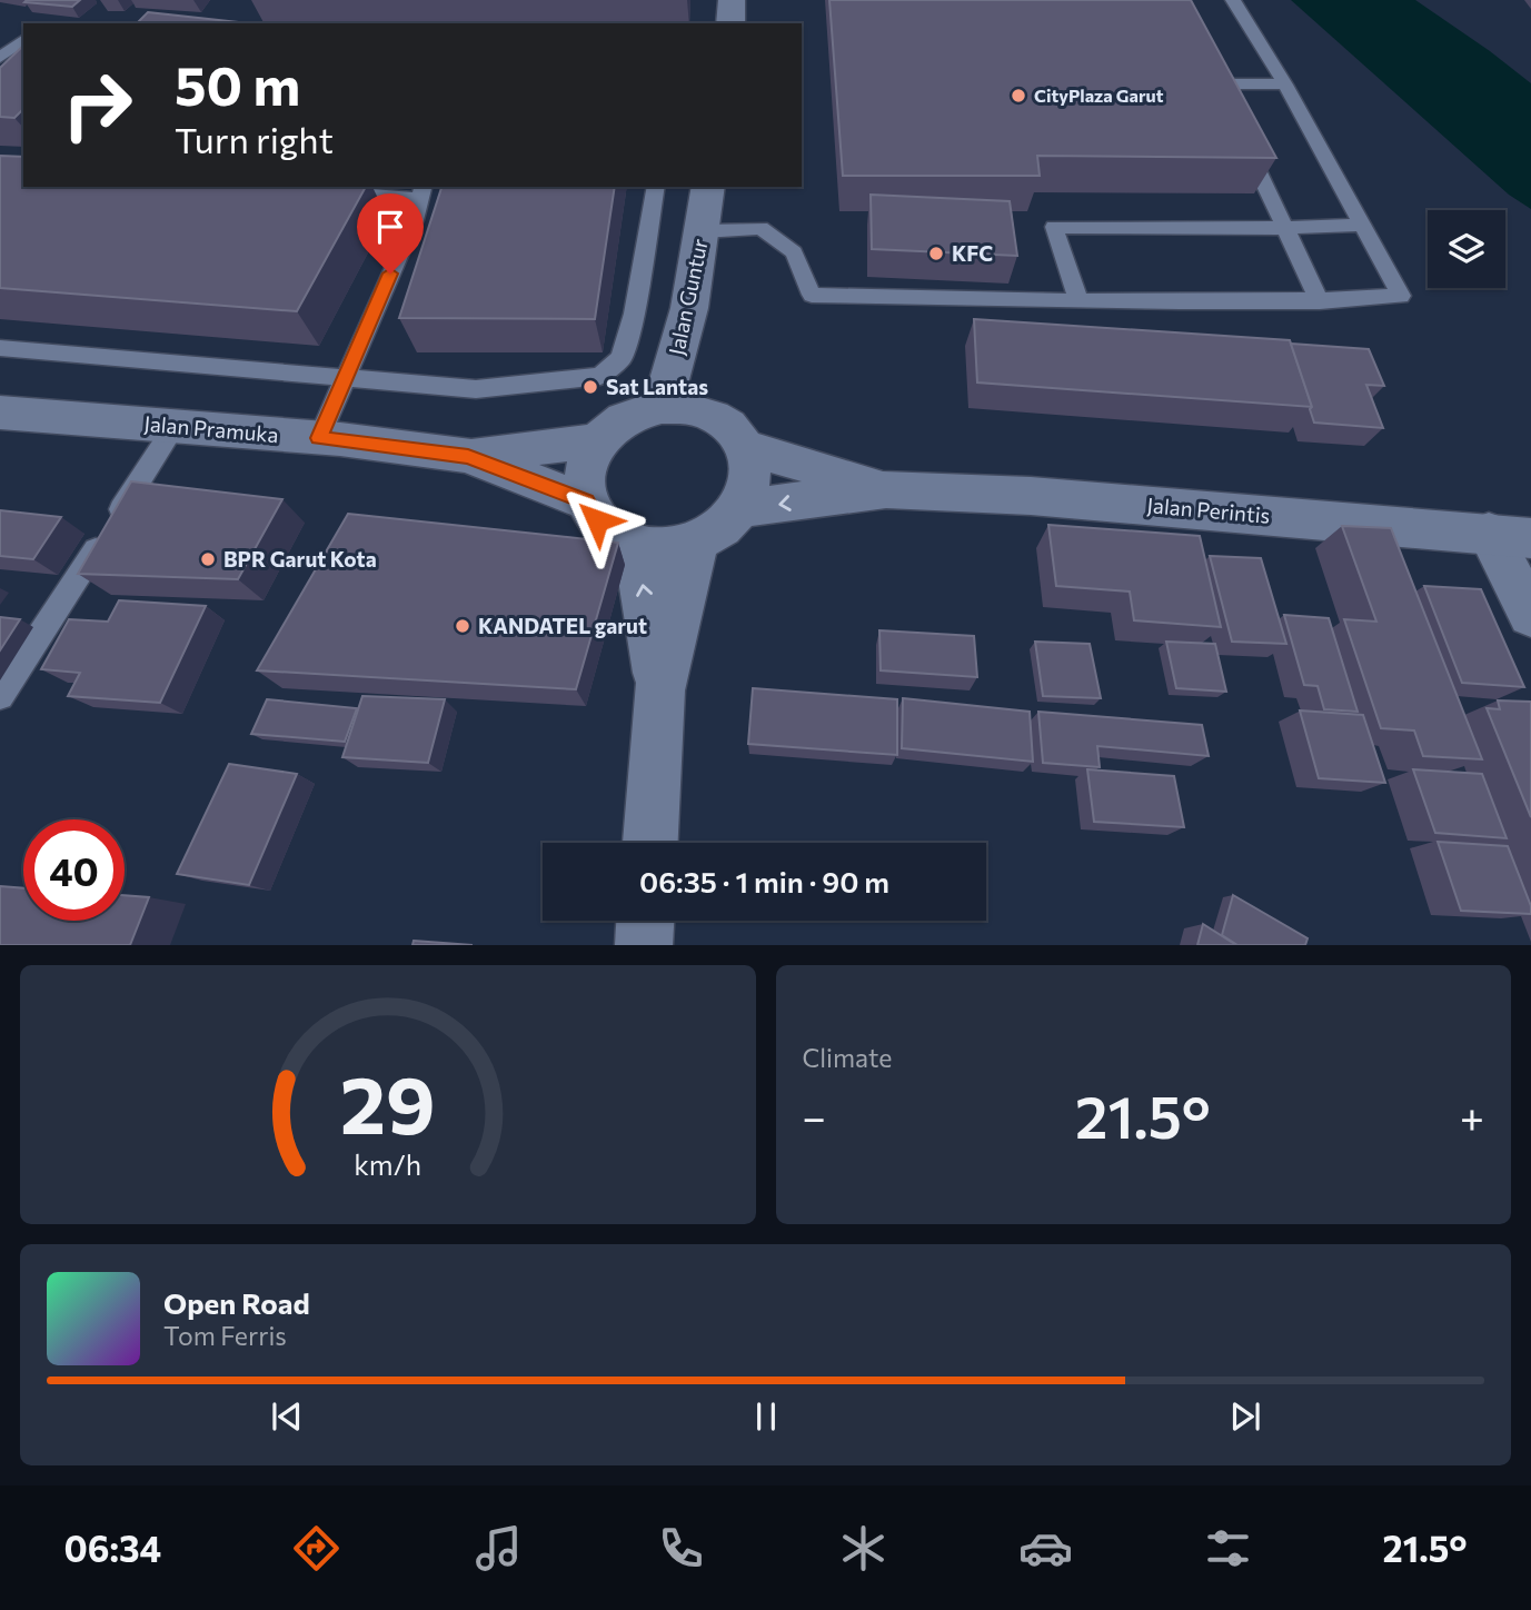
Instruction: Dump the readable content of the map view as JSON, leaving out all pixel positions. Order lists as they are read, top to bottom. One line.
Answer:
{"streets":{"street":["Jalan Guntur","Jalan Pramuka","Jalan Perintis"]},"crossings":[["Jalan Guntur","Jalan Pramuka"],["Jalan Guntur","Jalan Perintis"],["Jalan Pramuka","Jalan Perintis"]],"places":["CityPlaza Garut","KFC","Sat Lantas","BPR Garut Kota","KANDATEL garut"],"page":{"turn":["50 m","Turn right"],"limit":"40","trip":"06:35 · 1 min · 90 m","tile":"Climate","heat":["−","21.5°","+"],"song":["Open Road","Tom Ferris"],"tabs":["06:34","21.5°"],"gauge":["29","km/h"]}}
